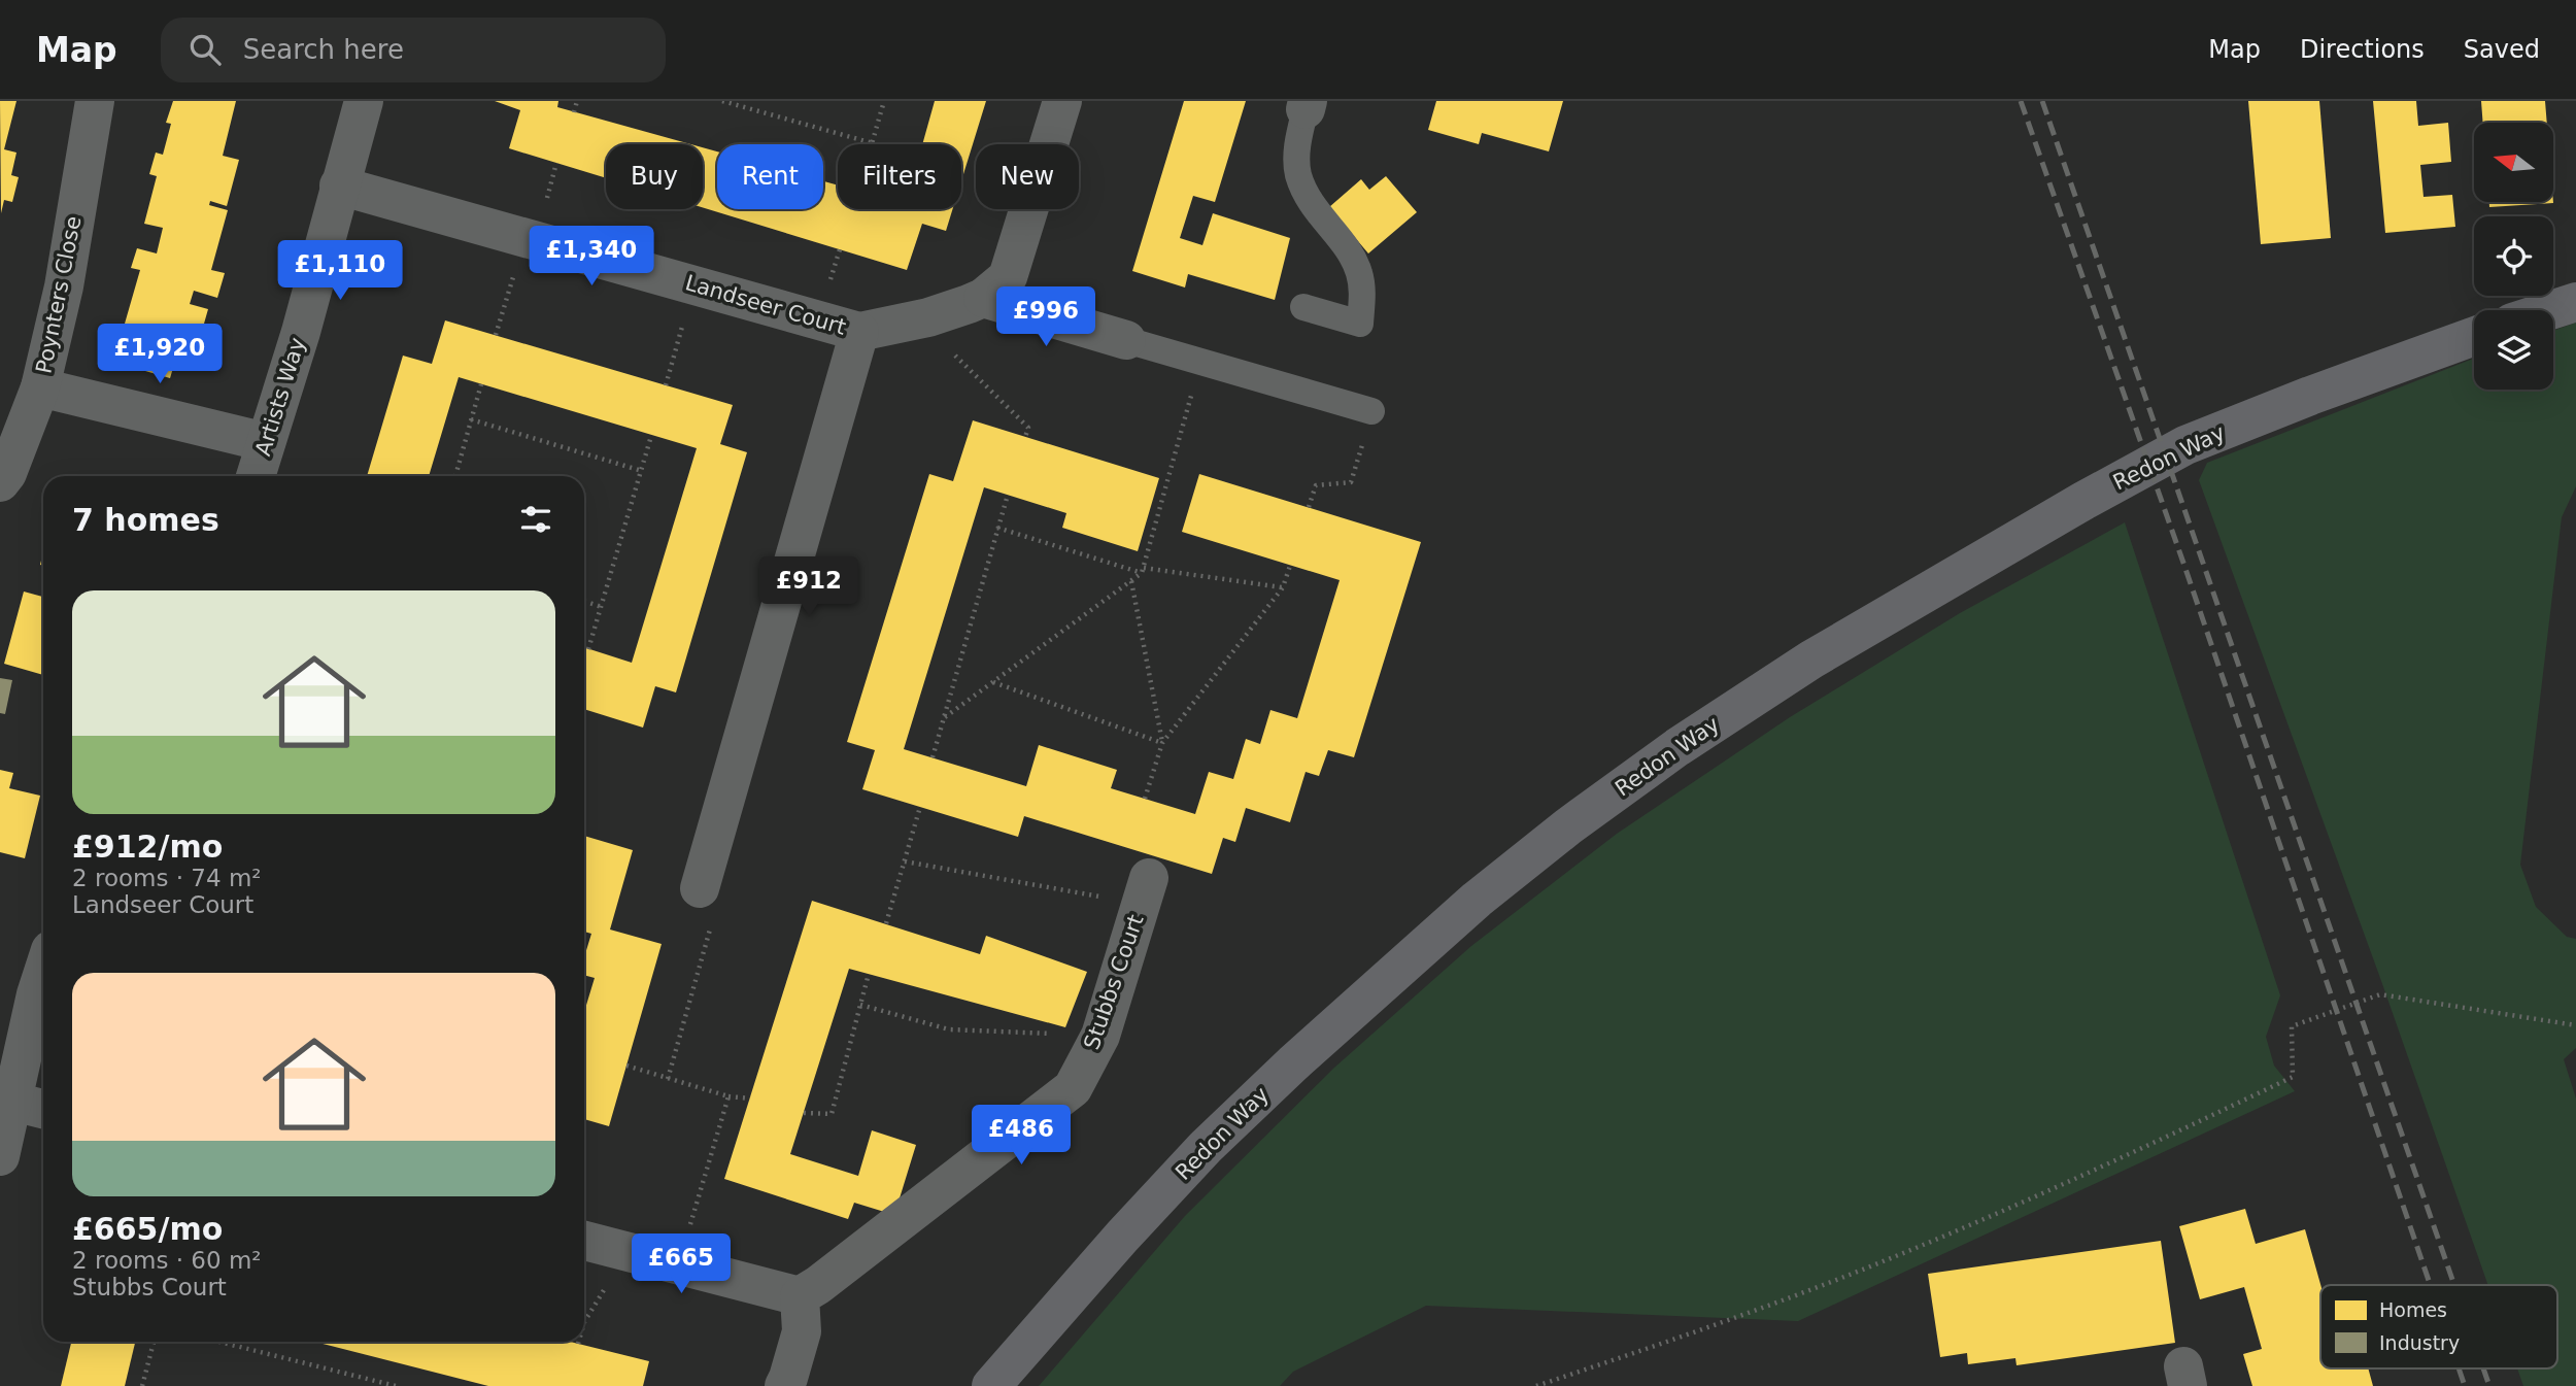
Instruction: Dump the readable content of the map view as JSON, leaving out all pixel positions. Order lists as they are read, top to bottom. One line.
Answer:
{"streets":{"main road":["Redon Way"],"street":["Poynters Close","Landseer Court","Artists Way","Stubbs Court"]},"crossings":[["Landseer Court","Artists Way"]],"legend":["Homes","Industry"],"north":"left","page":{"header":"Map","search":"Search here","nav":["Map","Directions","Saved"],"chip":["Buy","Rent","Filters","New"],"price":["£1,340","£1,110","£996","£1,920","£912","£486","£665"],"heading":"7 homes","list":[{"name":"£912/mo","note":"2 rooms · 74 m² · Landseer Court"},{"name":"£665/mo","note":"2 rooms · 60 m² · Stubbs Court"}]}}
